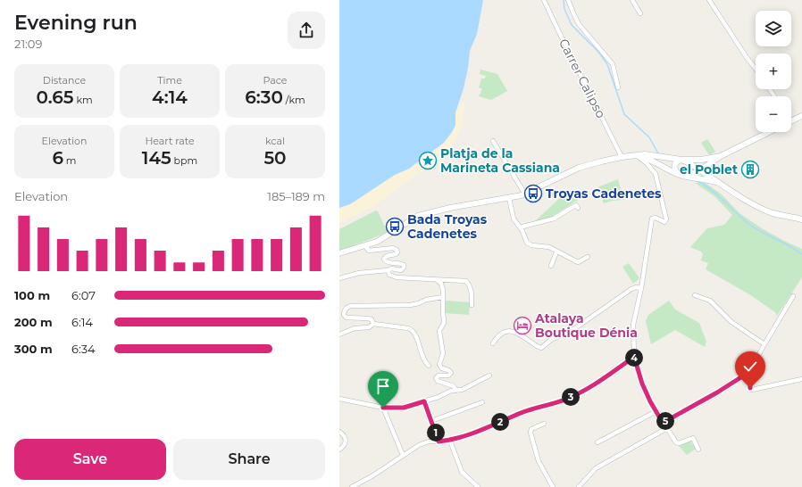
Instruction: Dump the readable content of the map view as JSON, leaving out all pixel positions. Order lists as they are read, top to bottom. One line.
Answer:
{"streets":{"street":["Carrer Calipso"]},"places":{"place":["Platja de la Marineta Cassiana"],"building":["el Poblet"],"bus stop":["Troyas Cadenetes","Bada Troyas Cadenetes"],"hotel":["Atalaya Boutique Dénia"]},"page":{"heading":["Evening run","21:09"],"map_buttons":["+","−"],"stats":[["Distance","0.65 km"],["Time","4:14"],["Pace","6:30 /km"],["Elevation","6 m"],["Heart rate","145 bpm"],["kcal","50"]],"chart":["Elevation","185–189 m"],"list":[{"name":"100 m","note":"6:07"},{"name":"200 m","note":"6:14"},{"name":"300 m","note":"6:34"}],"pins":["4","3","5","2","1"],"buttons":["Save","Share"]}}
